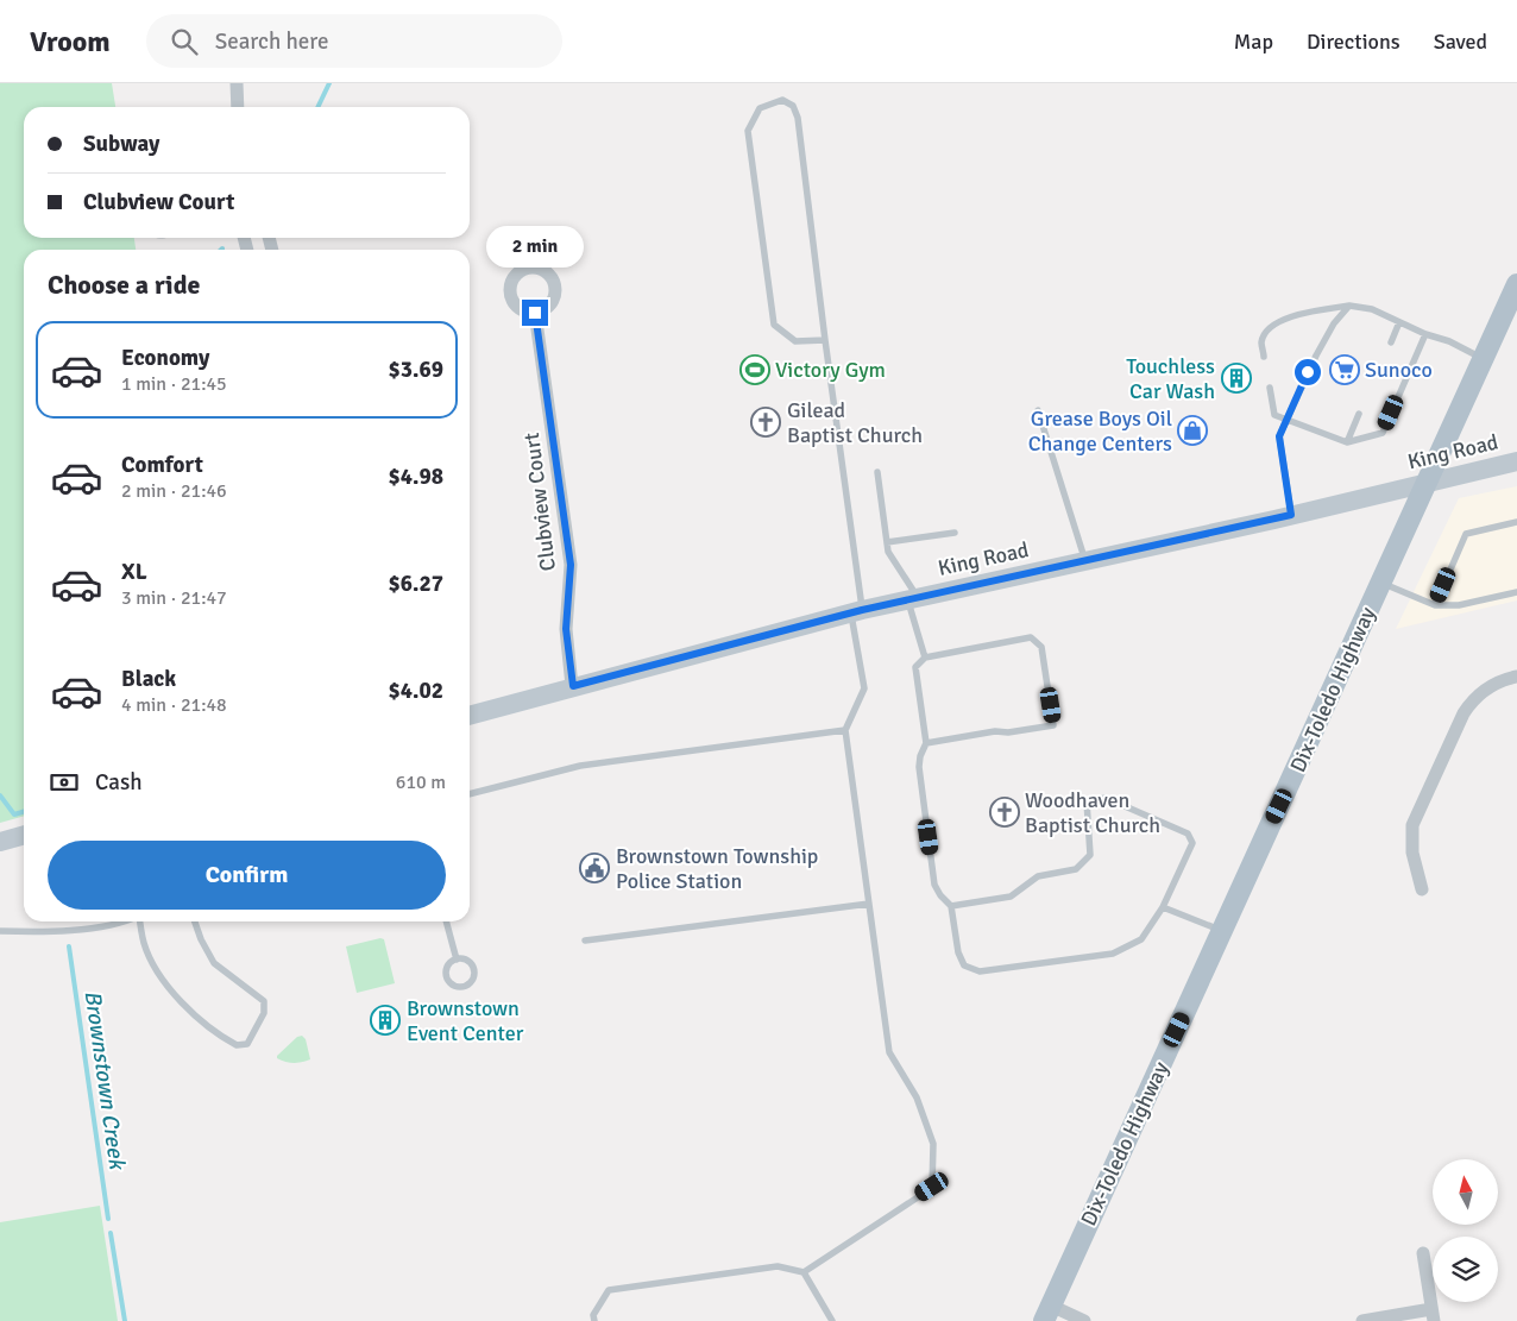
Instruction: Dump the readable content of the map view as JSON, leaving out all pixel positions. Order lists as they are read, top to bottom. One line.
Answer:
{"streets":{"main road":["King Road","Dix-Toledo Highway"],"street":["Clubview Court"]},"crossings":[["King Road","Clubview Court"],["King Road","Dix-Toledo Highway"]],"water":["Brownstown Creek"],"places":{"sports":["Victory Gym"],"supermarket":["Sunoco"],"building":["Touchless Car Wash","Brownstown Event Center"],"church":["Gilead Baptist Church","Woodhaven Baptist Church"],"shop":["Grease Boys Oil Change Centers"],"public building":["Brownstown Township Police Station"]},"north":"top","page":{"header":"Vroom","search":"Search here","nav":["Map","Directions","Saved"],"banner":["Subway","Clubview Court"],"bubble":"2 min","heading":"Choose a ride","list":[{"name":"Economy","note":"1 min · 21:45","value":"$3.69"},{"name":"Comfort","note":"2 min · 21:46","value":"$4.98"},{"name":"XL","note":"3 min · 21:47","value":"$6.27"},{"name":"Black","note":"4 min · 21:48","value":"$4.02"}],"pay":["Cash","610 m"],"buttons":"Confirm"}}
